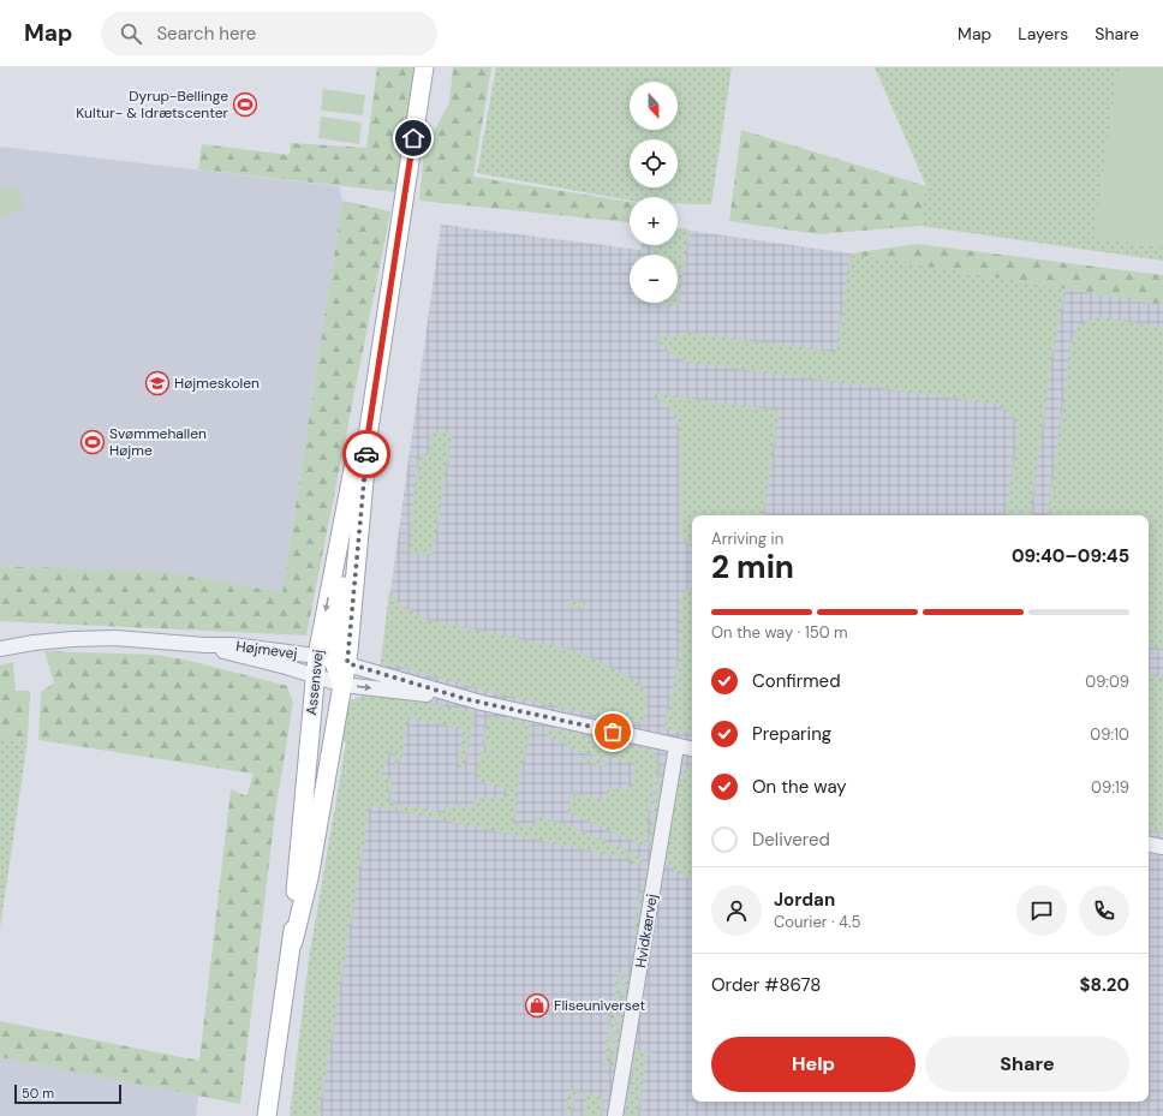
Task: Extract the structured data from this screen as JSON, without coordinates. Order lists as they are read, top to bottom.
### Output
{
  "streets": {
    "main road": ["Assensvej"],
    "street": ["Højmevej", "Hvidkærvej"]
  },
  "crossings": [
    ["Højmevej", "Assensvej"],
    ["Højmevej", "Hvidkærvej"]
  ],
  "places": {
    "sports": ["Dyrup-Bellinge Kultur- & Idrætscenter", "Svømmehallen Højme"],
    "school or university": ["Højmeskolen"],
    "shop": ["Fliseuniverset"]
  },
  "scale_bar": "50 m",
  "north": "bottom",
  "page": {
    "header": "Map",
    "search": "Search here",
    "nav": ["Map", "Layers", "Share"],
    "map_buttons": ["+", "−"],
    "heading": ["2 min", "Arriving in", "09:40–09:45"],
    "panel": [
      "Jordan",
      "Courier · 4.5",
      "Order #8678",
      "$8.20"
    ],
    "bar": "On the way · 150 m",
    "list": [
      ["Confirmed", "09:09"],
      ["Preparing", "09:10"],
      ["On the way", "09:19"],
      "Delivered"
    ],
    "buttons": ["Help", "Share"],
    "scale": "50 m"
  }
}
